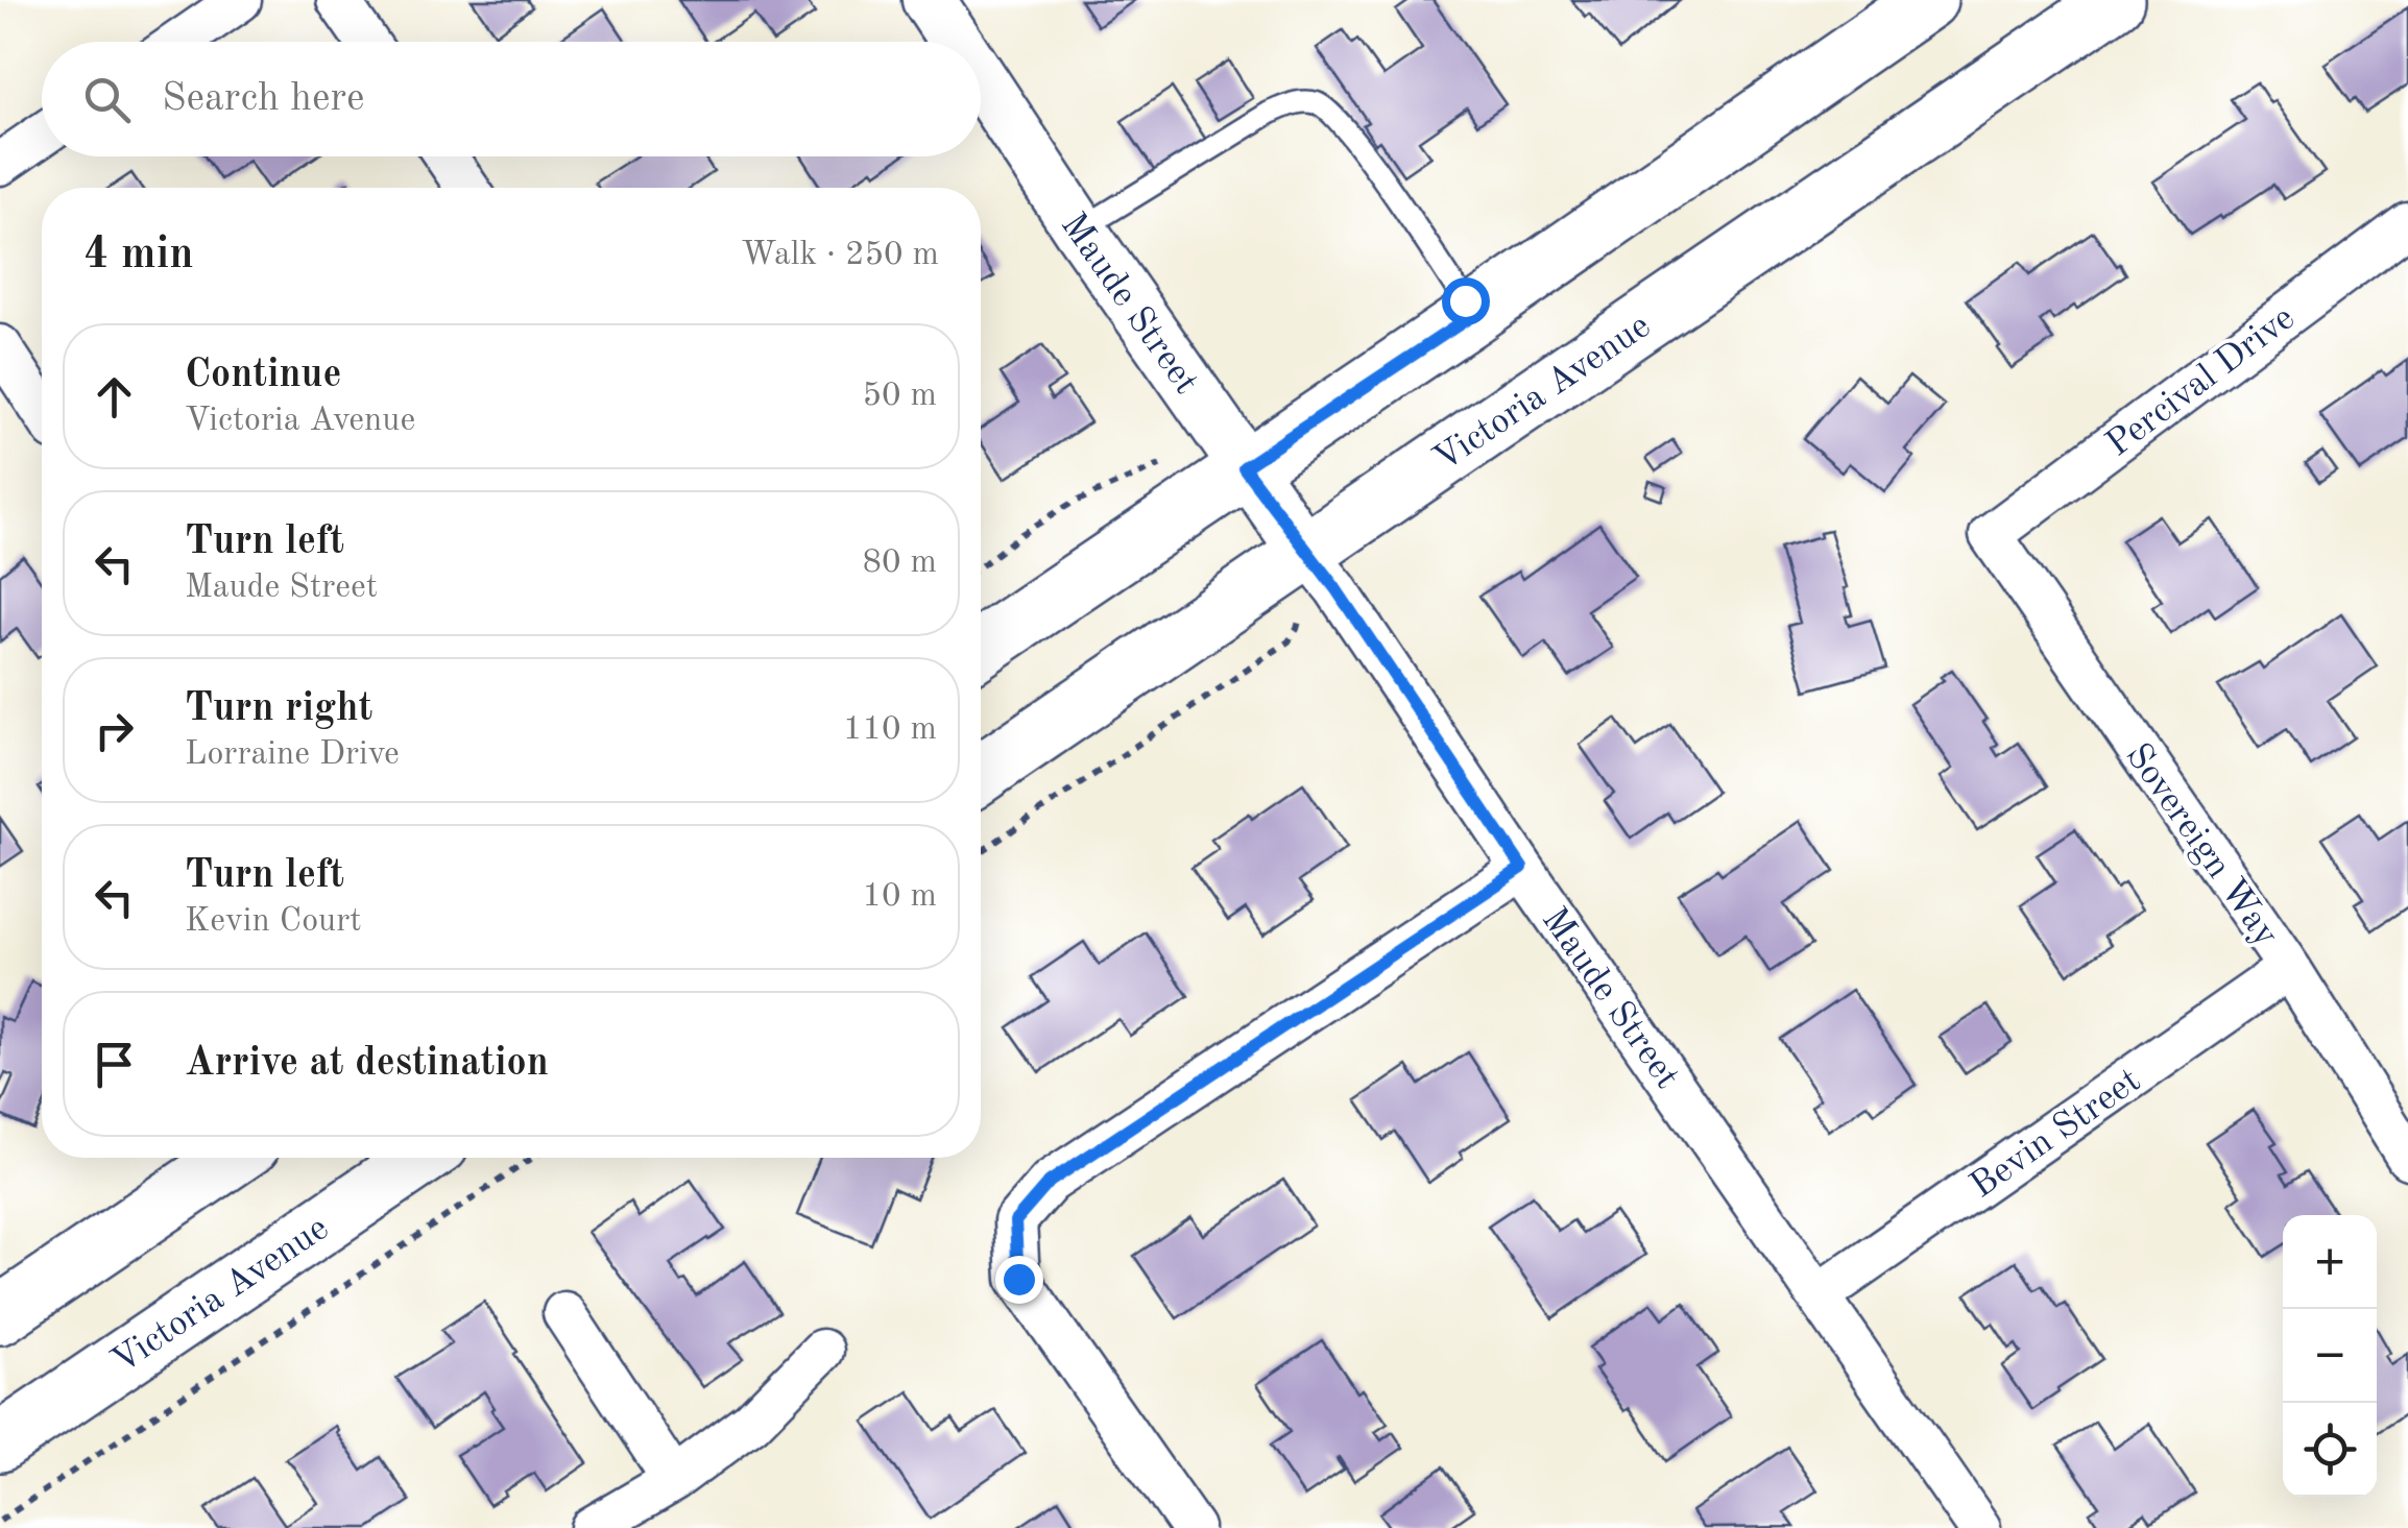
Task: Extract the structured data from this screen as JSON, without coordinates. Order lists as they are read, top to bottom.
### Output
{
  "streets": {
    "main road": ["Victoria Avenue"],
    "street": [
      "Maude Street",
      "Percival Drive",
      "Sovereign Way",
      "Bevin Street"
    ]
  },
  "crossings": [
    ["Maude Street", "Victoria Avenue"],
    ["Maude Street", "Bevin Street"],
    ["Percival Drive", "Sovereign Way"],
    ["Sovereign Way", "Bevin Street"]
  ],
  "page": {
    "search": "Search here",
    "heading": ["4 min", "Walk · 250 m"],
    "list": [
      ["Continue", "Victoria Avenue", "50 m"],
      ["Turn left", "Maude Street", "80 m"],
      ["Turn right", "Lorraine Drive", "110 m"],
      ["Turn left", "Kevin Court", "10 m"],
      "Arrive at destination"
    ],
    "map_buttons": ["+", "−"]
  }
}
